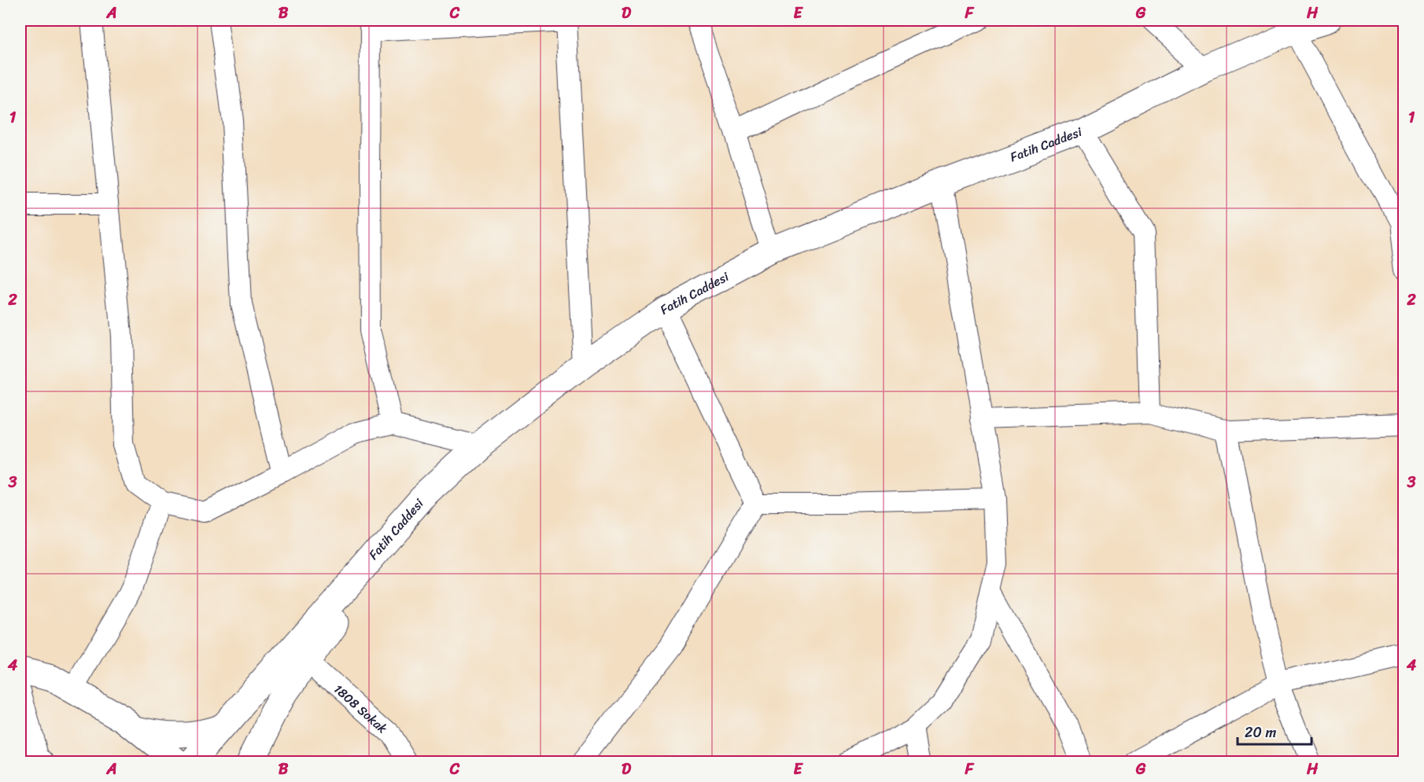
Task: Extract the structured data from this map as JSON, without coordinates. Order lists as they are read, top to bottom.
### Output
{
  "streets": {
    "main road": ["Fatih Caddesi"],
    "street": ["1808 Sokak"]
  },
  "scale_bar": "20 m",
  "grid": {
    "columns": [
      "A",
      "B",
      "C",
      "D",
      "E",
      "F",
      "G",
      "H"
    ],
    "rows": [
      "1",
      "2",
      "3",
      "4"
    ]
  }
}
